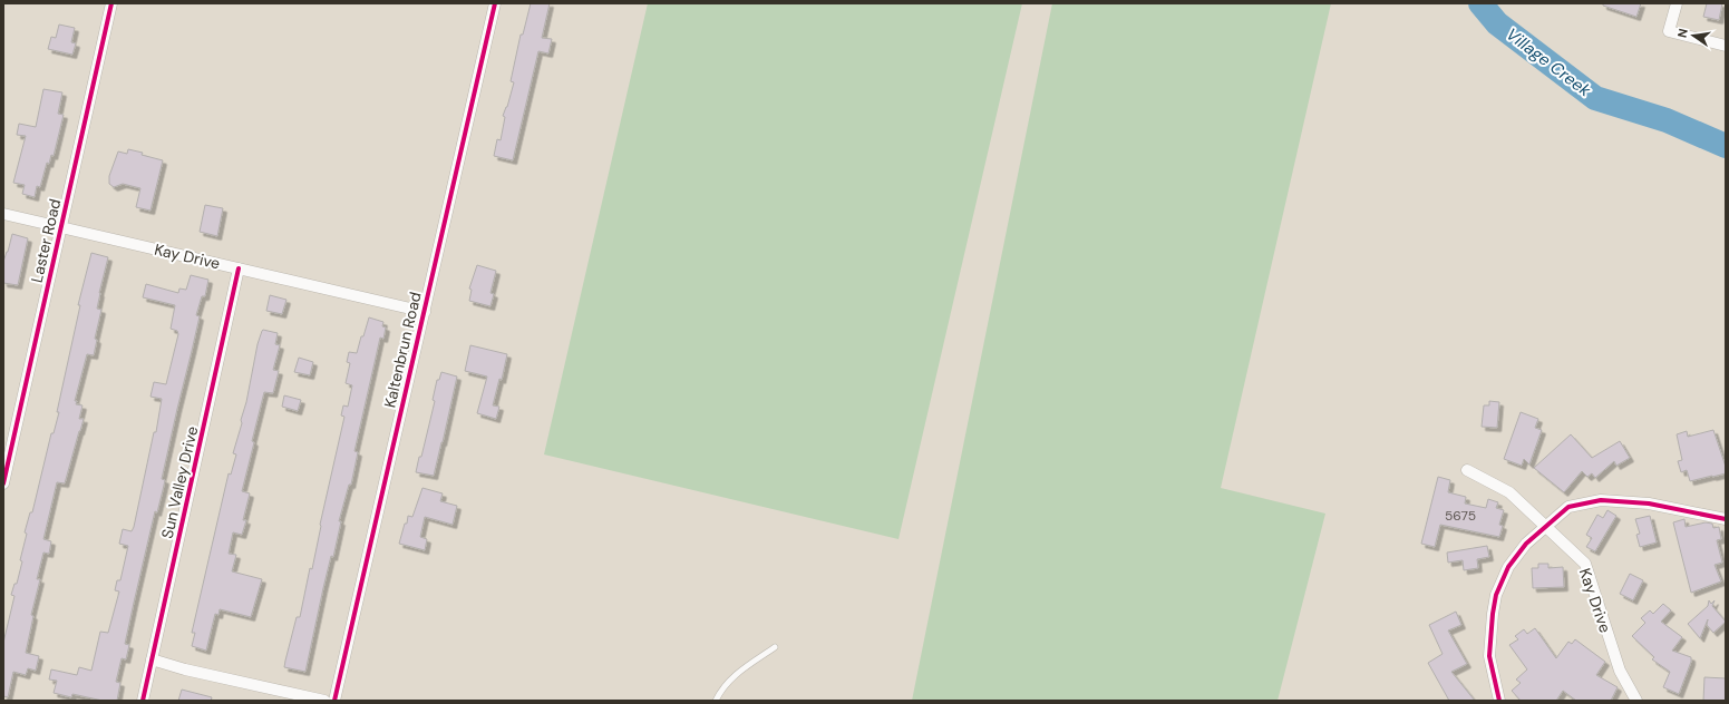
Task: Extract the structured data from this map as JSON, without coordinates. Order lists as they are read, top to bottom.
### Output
{
  "streets": {
    "street": [
      "Laster Road",
      "Kay Drive",
      "Kaltenbrun Road",
      "Sun Valley Drive"
    ]
  },
  "crossings": [
    ["Laster Road", "Kay Drive"],
    ["Kay Drive", "Kaltenbrun Road"],
    ["Kay Drive", "Sun Valley Drive"]
  ],
  "water": ["Village Creek"],
  "house_numbers": ["5675"],
  "north": "left"
}
